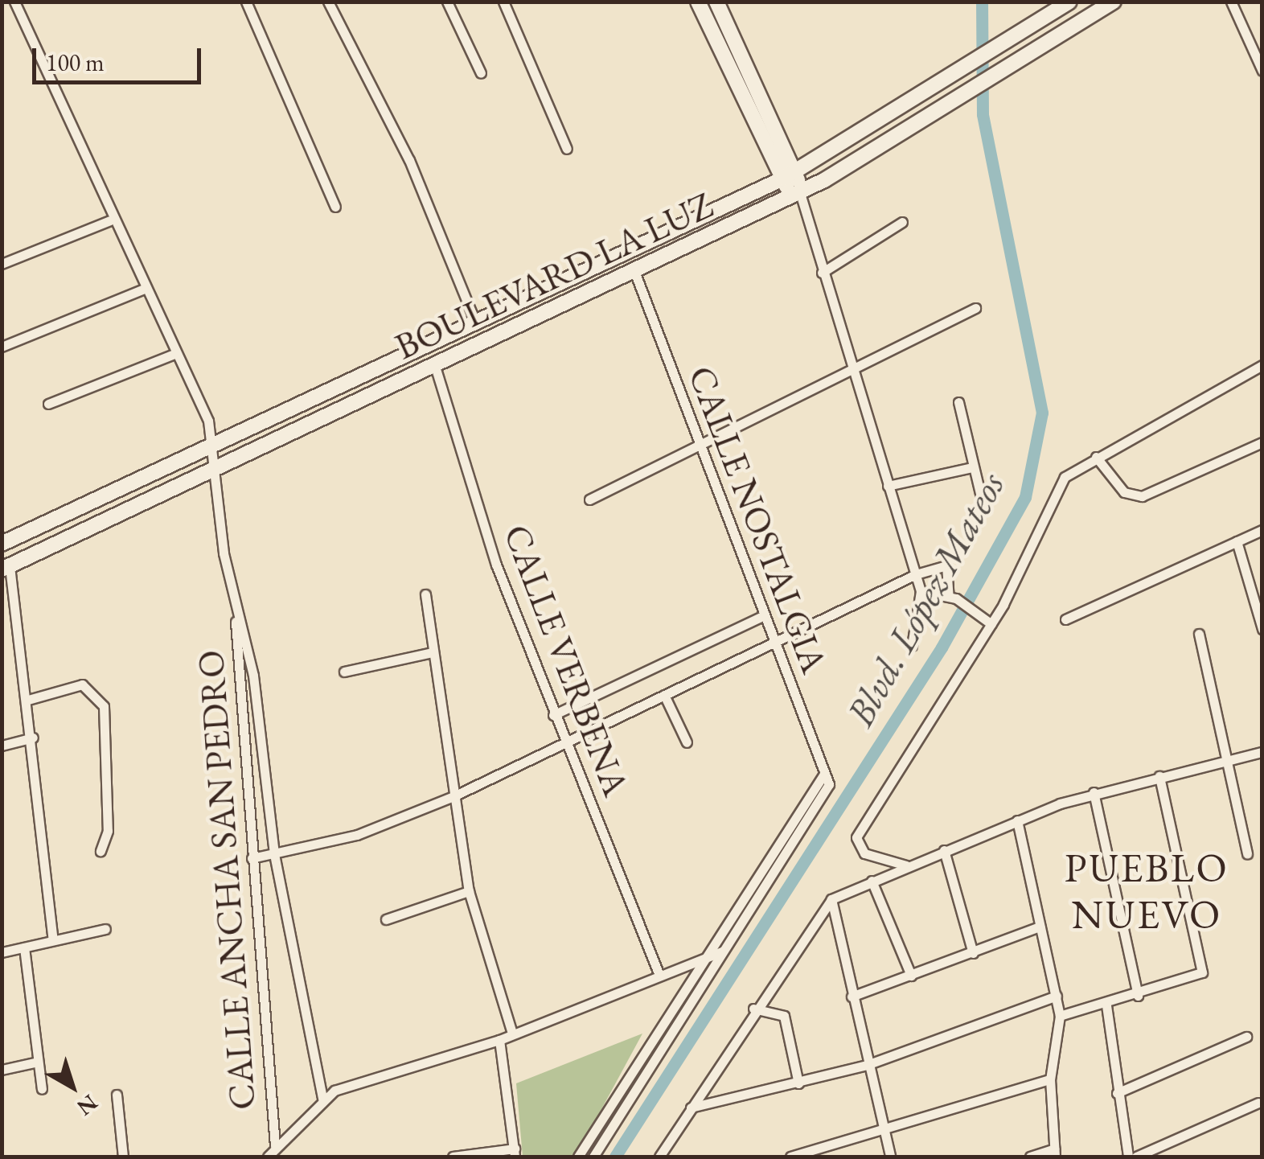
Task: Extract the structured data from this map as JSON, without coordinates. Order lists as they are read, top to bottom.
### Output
{
  "streets": {
    "main road": ["BOULEVARD LA LUZ"],
    "street": ["CALLE NOSTALGIA", "CALLE VERBENA", "CALLE ANCHA SAN PEDRO"]
  },
  "crossings": [
    ["BOULEVARD LA LUZ", "CALLE NOSTALGIA"],
    ["BOULEVARD LA LUZ", "CALLE VERBENA"],
    ["BOULEVARD LA LUZ", "CALLE ANCHA SAN PEDRO"]
  ],
  "districts": ["PUEBLO NUEVO"],
  "water": ["Blvd. López Mateos"],
  "scale_bar": "100 m",
  "north": "bottom right"
}
